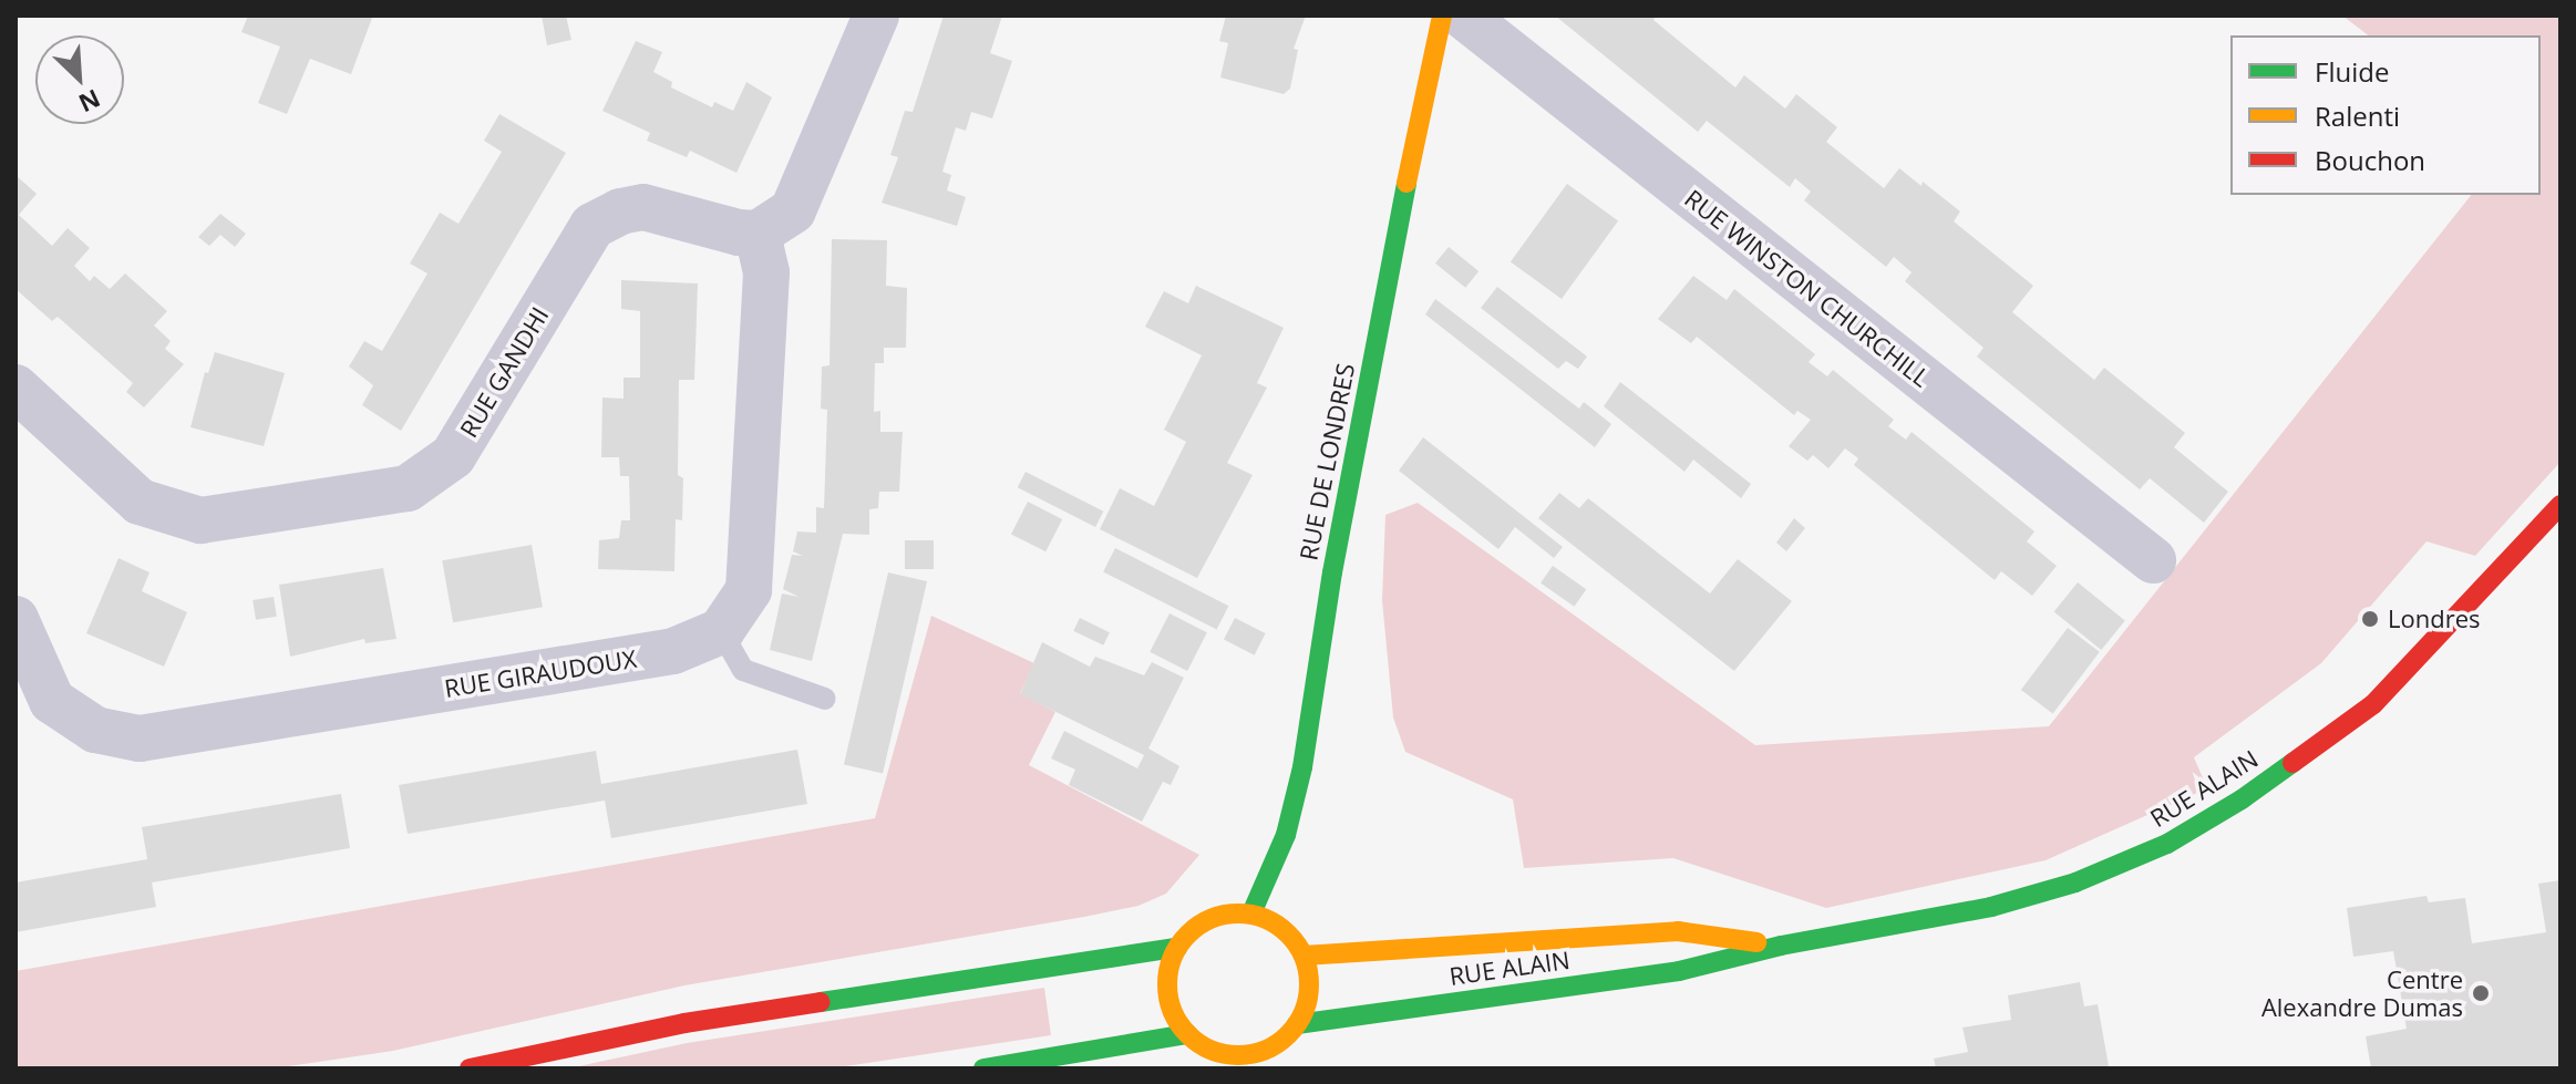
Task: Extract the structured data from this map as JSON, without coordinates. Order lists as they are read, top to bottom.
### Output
{
  "streets": {
    "main road": ["RUE DE LONDRES", "RUE ALAIN"],
    "street": ["RUE WINSTON CHURCHILL", "RUE GANDHI", "RUE GIRAUDOUX"]
  },
  "crossings": [
    ["RUE DE LONDRES", "RUE ALAIN"]
  ],
  "places": ["Londres", "Centre Alexandre Dumas"],
  "legend": ["Fluide", "Ralenti", "Bouchon"],
  "north": "bottom right"
}
